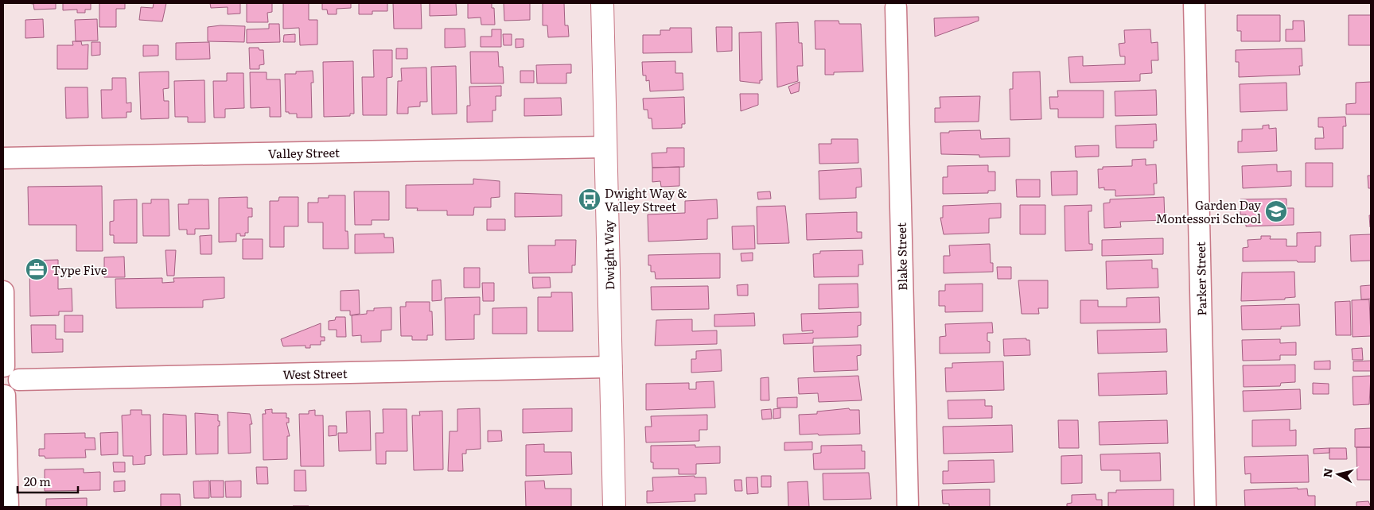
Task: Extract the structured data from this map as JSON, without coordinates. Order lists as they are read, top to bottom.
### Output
{
  "streets": {
    "street": [
      "Valley Street",
      "Dwight Way",
      "Blake Street",
      "Parker Street",
      "West Street"
    ]
  },
  "crossings": [
    ["Valley Street", "Dwight Way"],
    ["Dwight Way", "West Street"]
  ],
  "places": {
    "bus stop": ["Dwight Way & Valley Street"],
    "school or university": ["Garden Day Montessori School"],
    "office": ["Type Five"]
  },
  "scale_bar": "20 m",
  "north": "left"
}
